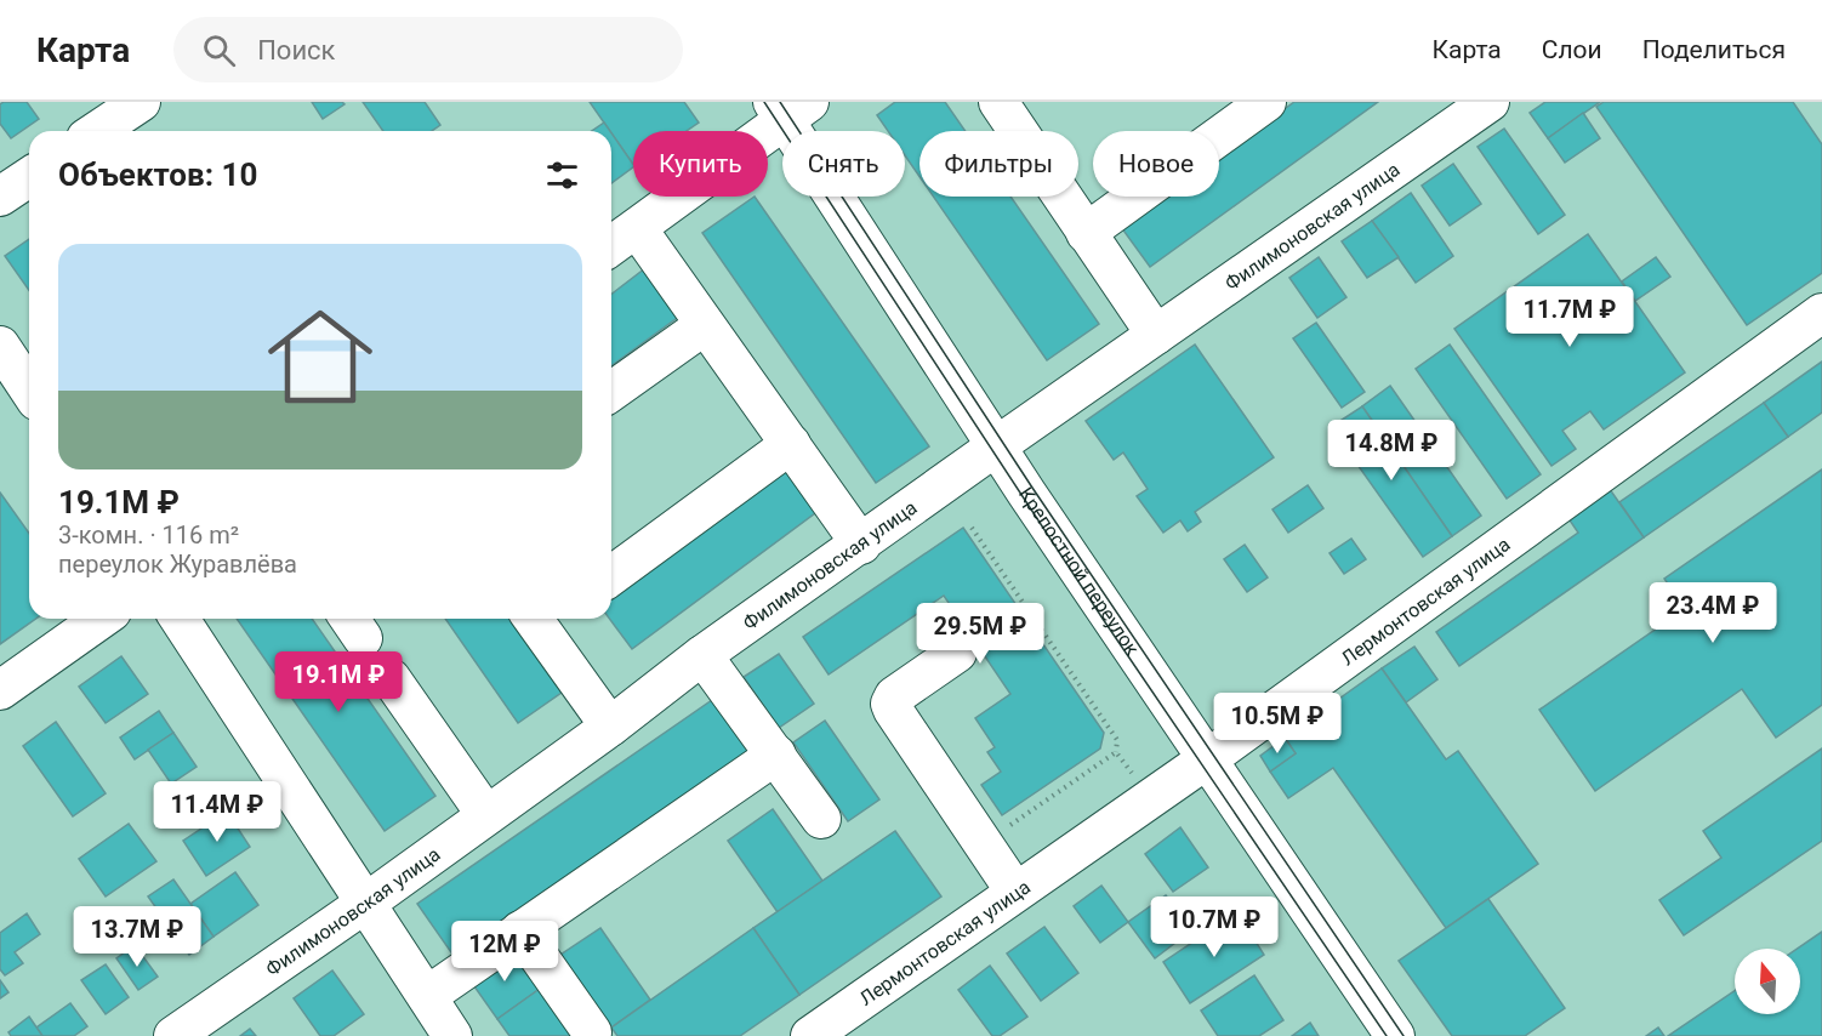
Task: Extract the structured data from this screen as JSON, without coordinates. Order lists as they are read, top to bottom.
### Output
{
  "streets": {
    "street": ["Филимоновская улица", "Крепостной переулок", "Лермонтовская улица"]
  },
  "crossings": [
    ["Филимоновская улица", "Крепостной переулок"],
    ["Крепостной переулок", "Лермонтовская улица"]
  ],
  "north": "top",
  "page": {
    "header": "Карта",
    "search": "Поиск",
    "nav": ["Карта", "Слои", "Поделиться"],
    "chip": [
      "Купить",
      "Снять",
      "Фильтры",
      "Новое"
    ],
    "heading": "Объектов: 10",
    "list": [
      {
        "name": "19.1M ₽",
        "note": "3-комн. · 116 m² · переулок Журавлёва"
      }
    ],
    "price": [
      "11.7M ₽",
      "14.8M ₽",
      "23.4M ₽",
      "29.5M ₽",
      "19.1M ₽",
      "10.5M ₽",
      "11.4M ₽",
      "10.7M ₽",
      "13.7M ₽",
      "12M ₽"
    ]
  }
}
